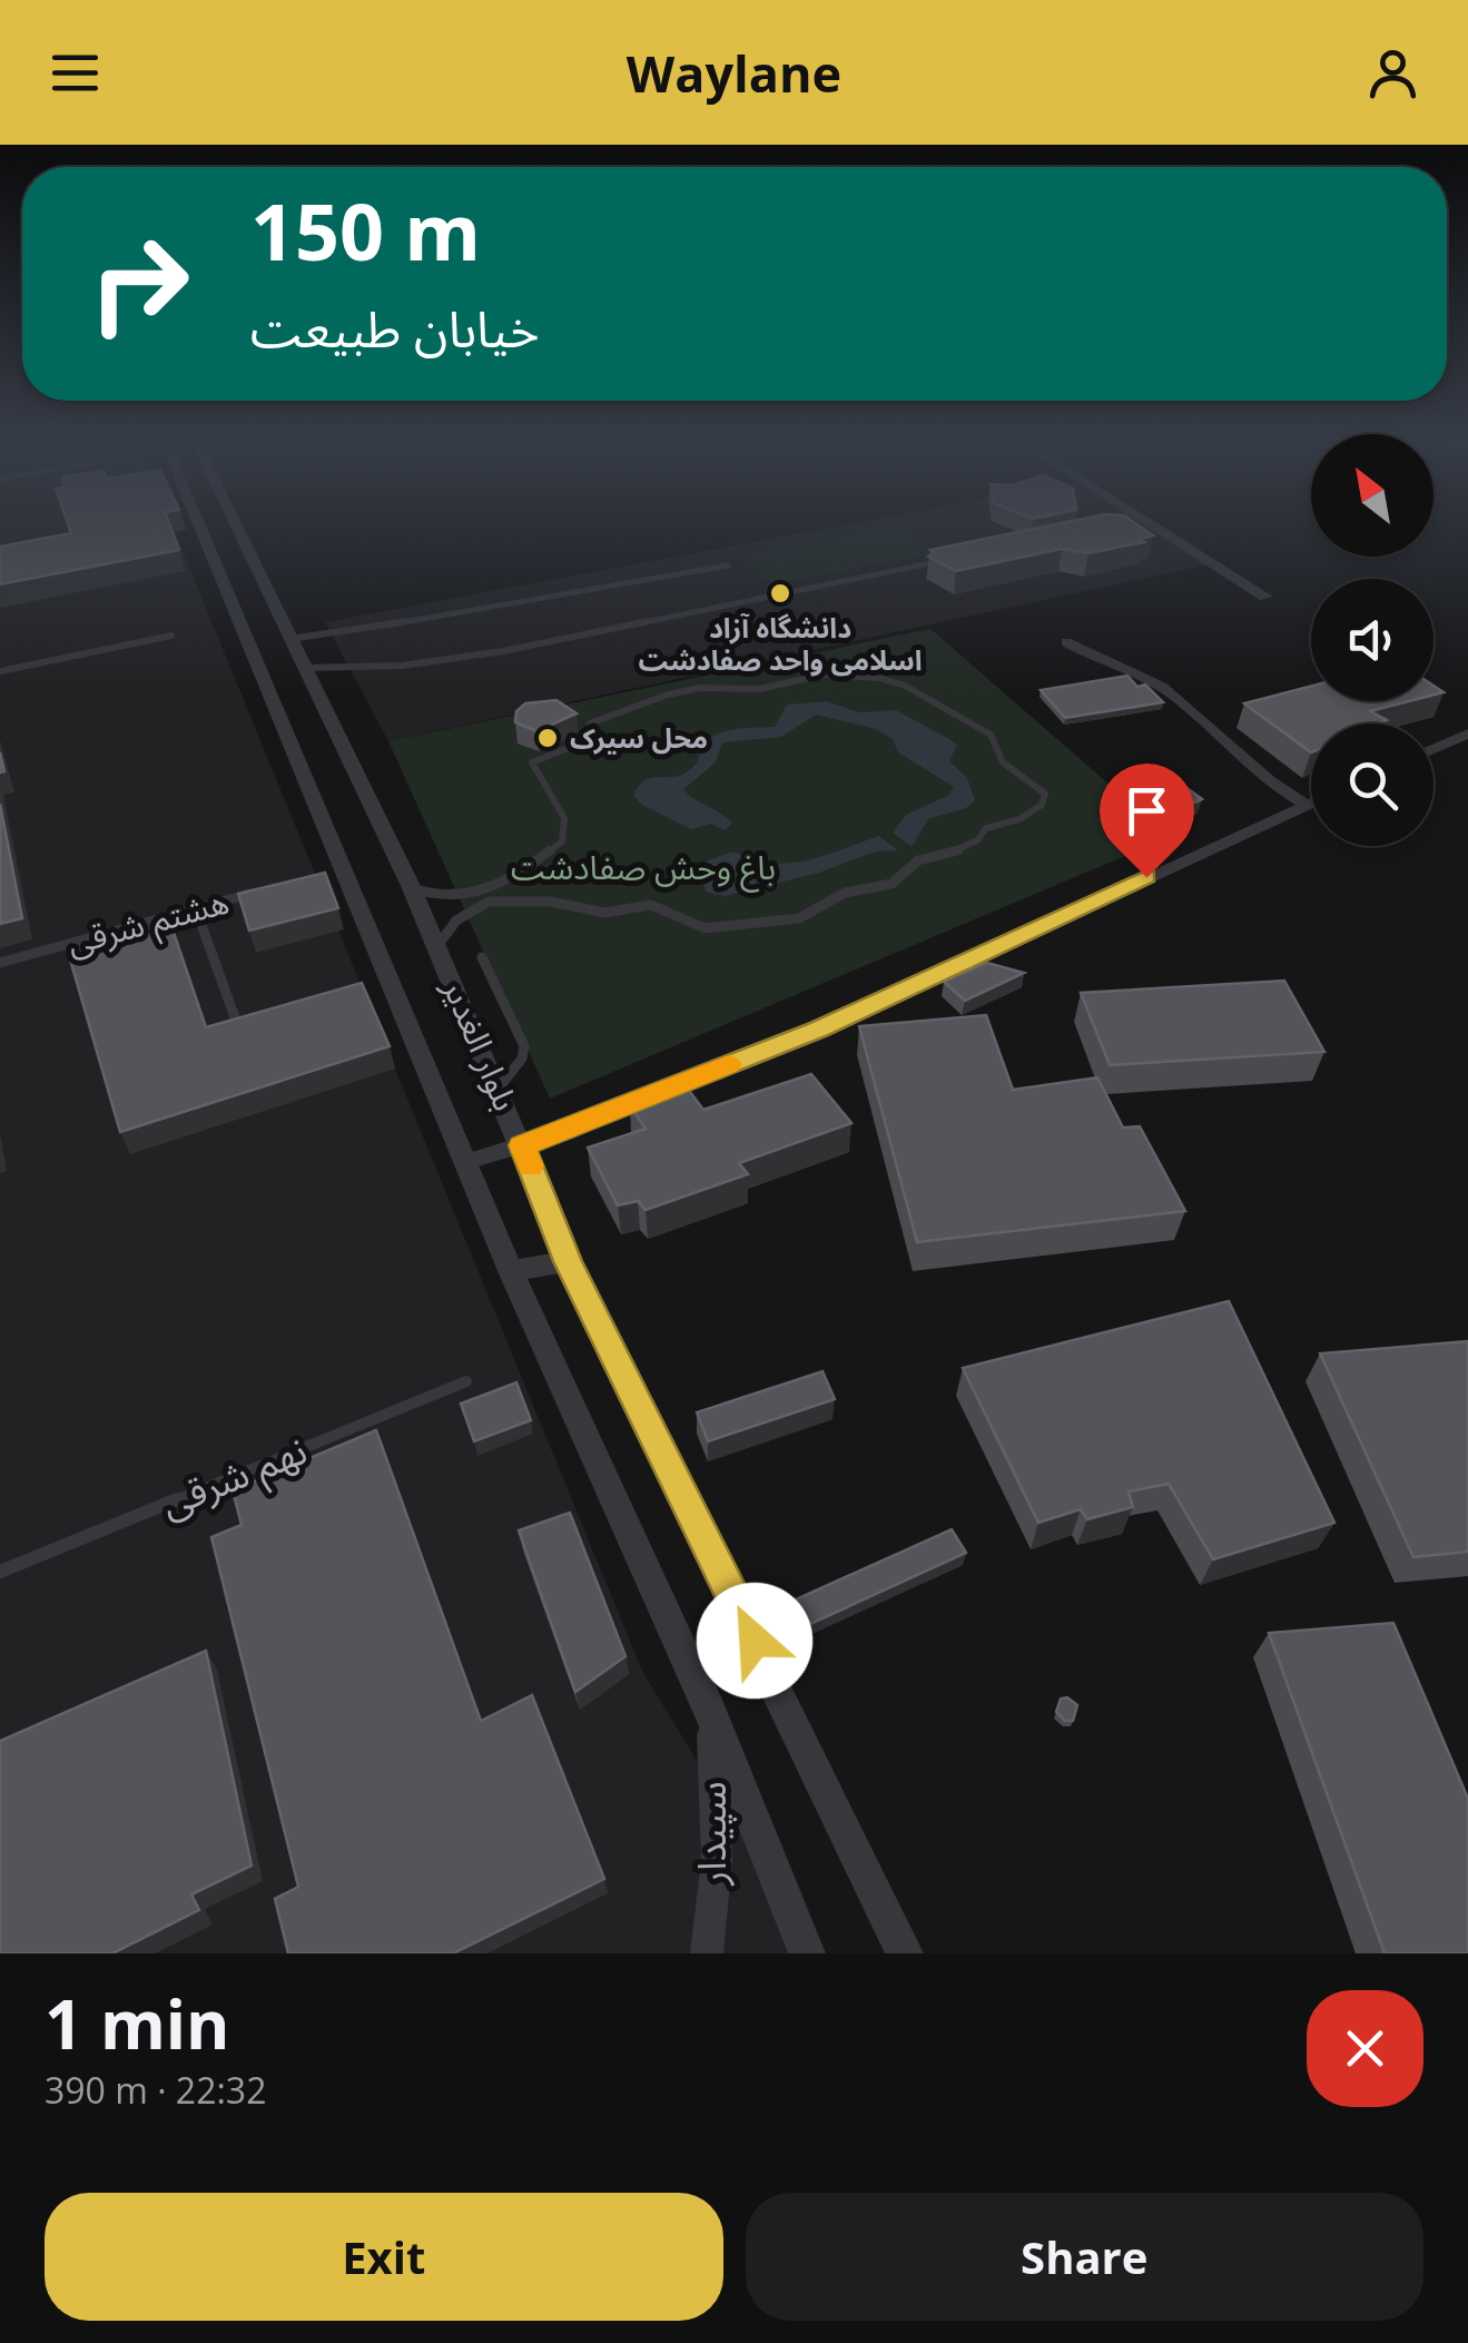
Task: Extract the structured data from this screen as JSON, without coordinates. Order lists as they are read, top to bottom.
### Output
{
  "streets": {
    "street": ["بلوار الغدیر", "سپیدار"],
    "lane": ["هشتم شرقی", "نهم شرقی"]
  },
  "crossings": [
    ["بلوار الغدیر", "سپیدار"]
  ],
  "parks": ["باغ وحش صفادشت"],
  "places": ["دانشگاه آزاد اسلامی واحد صفادشت", "محل سیرک"],
  "north": "top left",
  "page": {
    "header": "Waylane",
    "turn": ["150 m", "خیابان طبیعت"],
    "heading": ["1 min", "390 m · 22:32"],
    "buttons": ["Exit", "Share"]
  }
}
